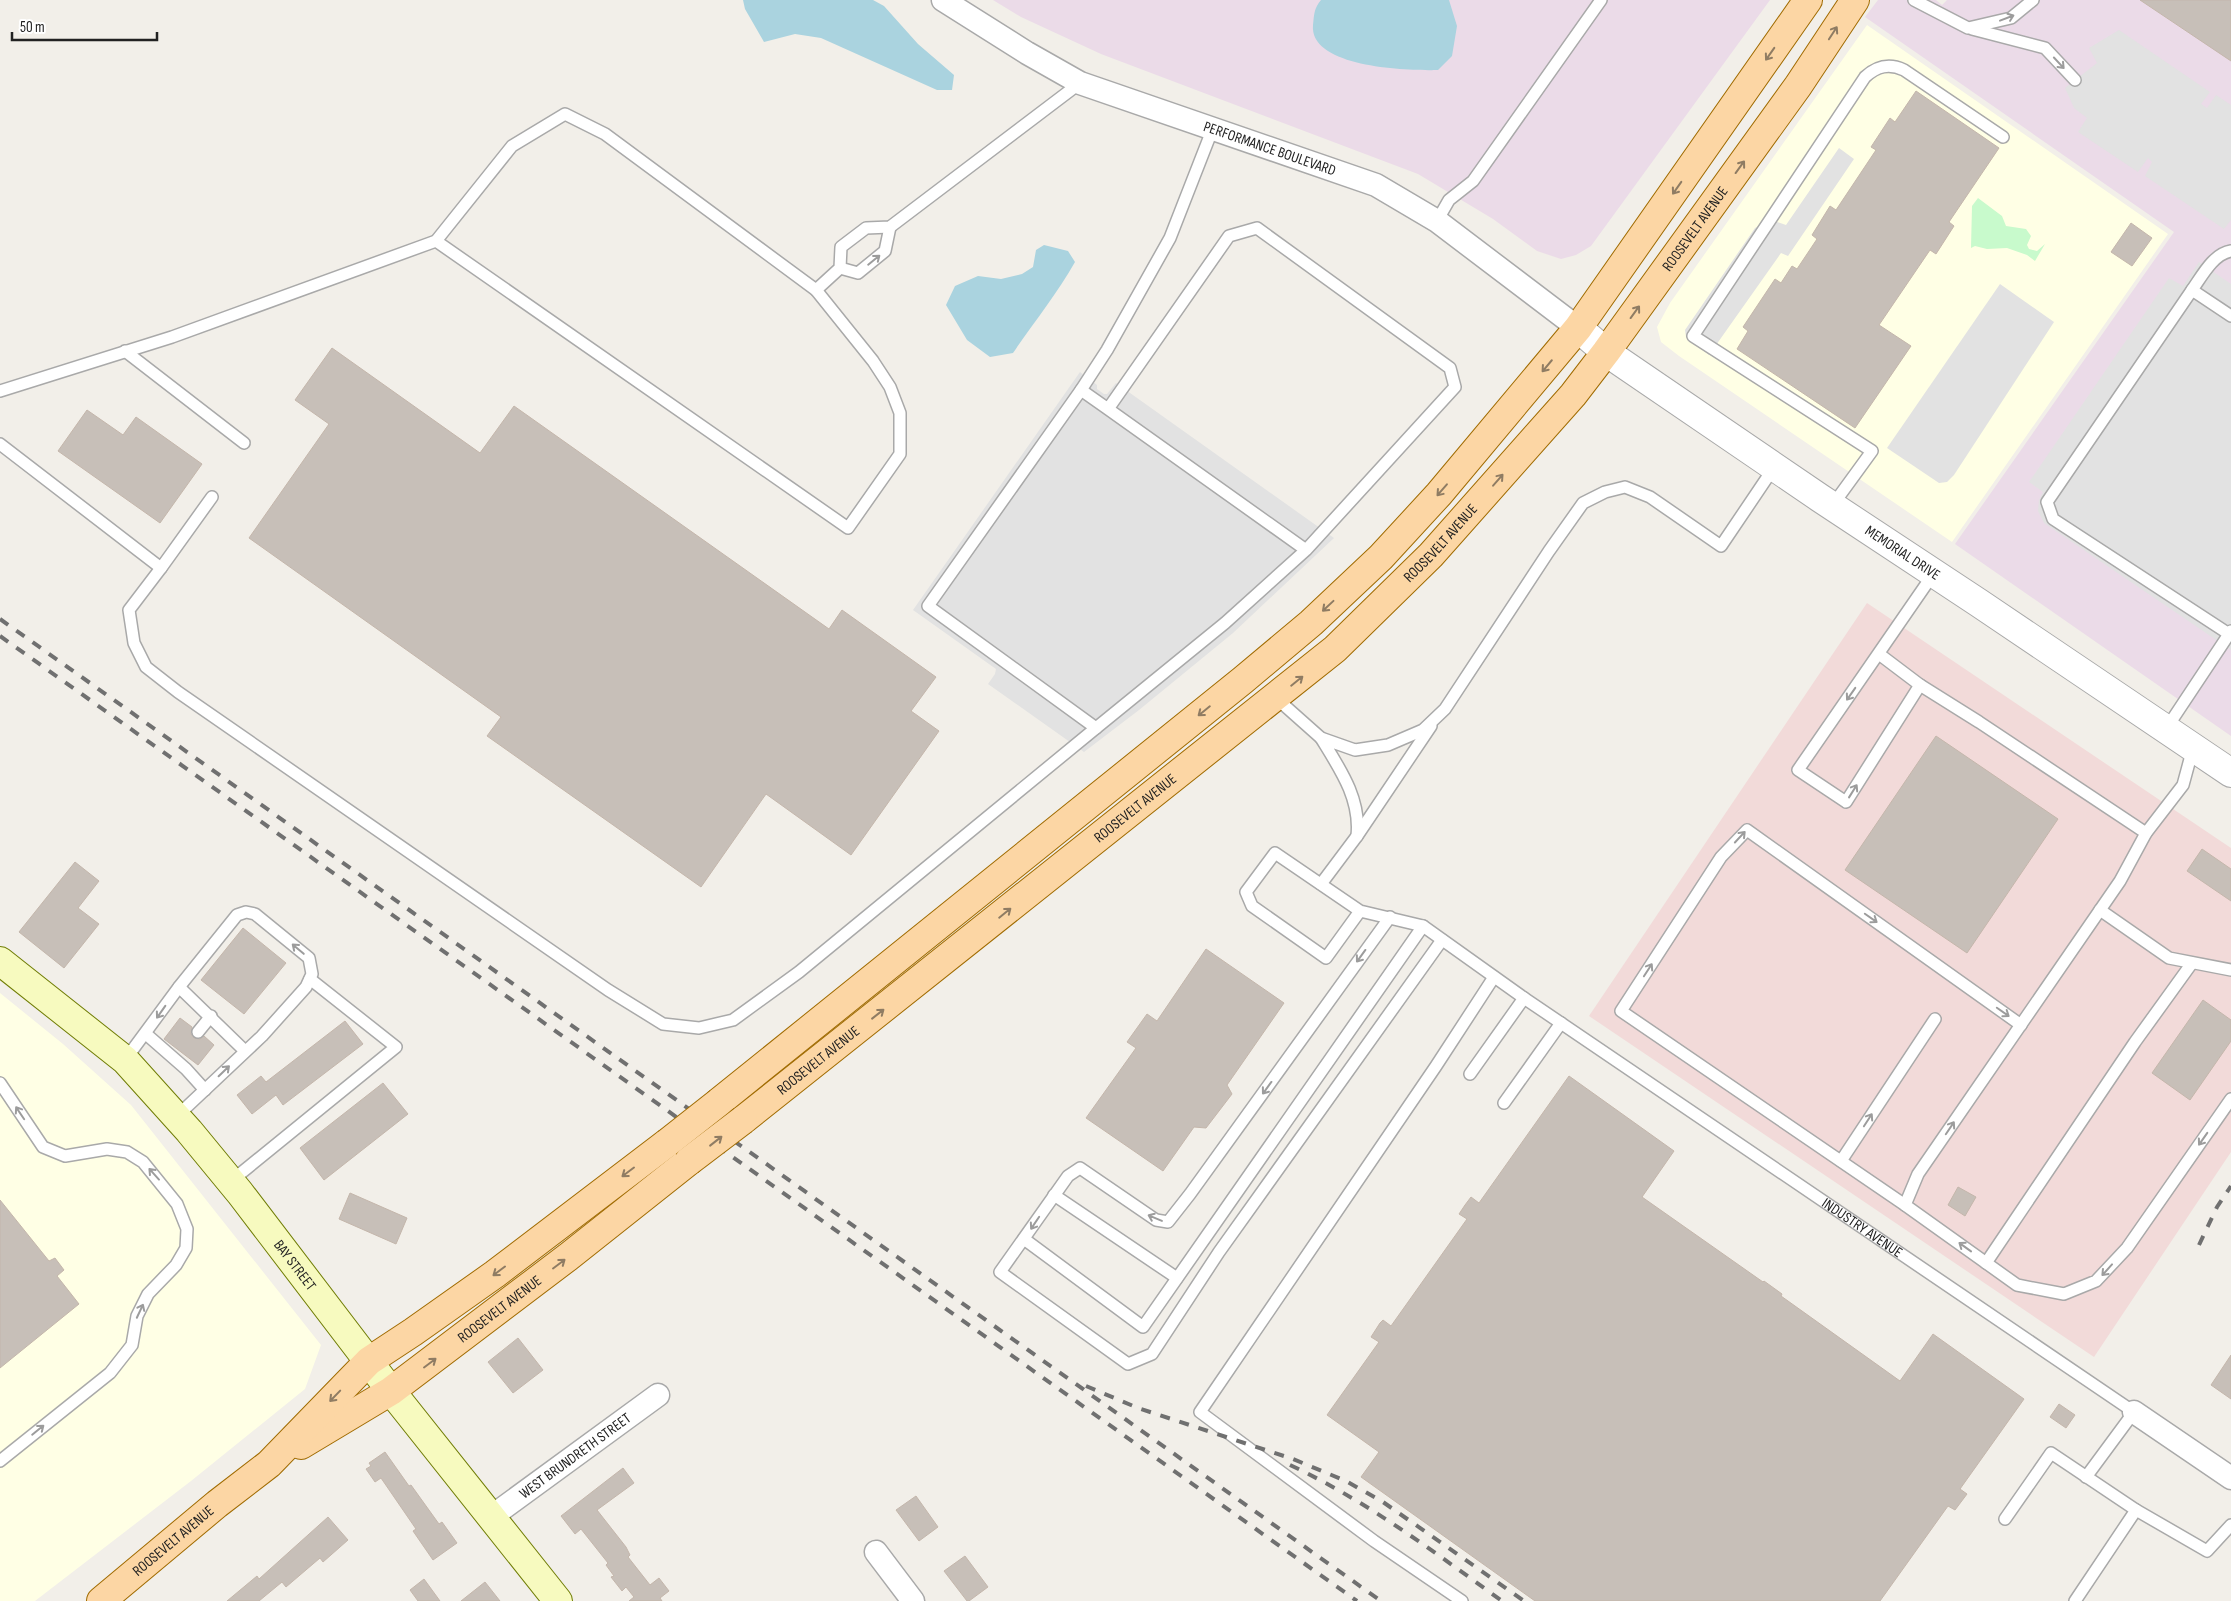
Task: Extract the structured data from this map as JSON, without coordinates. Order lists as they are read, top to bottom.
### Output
{
  "streets": {
    "main road": ["ROOSEVELT AVENUE", "BAY STREET"],
    "street": [
      "PERFORMANCE BOULEVARD",
      "MEMORIAL DRIVE",
      "INDUSTRY AVENUE",
      "WEST BRUNDRETH STREET"
    ]
  },
  "crossings": [
    ["PERFORMANCE BOULEVARD", "ROOSEVELT AVENUE"],
    ["PERFORMANCE BOULEVARD", "MEMORIAL DRIVE"],
    ["ROOSEVELT AVENUE", "MEMORIAL DRIVE"],
    ["ROOSEVELT AVENUE", "BAY STREET"],
    ["BAY STREET", "WEST BRUNDRETH STREET"]
  ],
  "scale_bar": "50 m"
}
